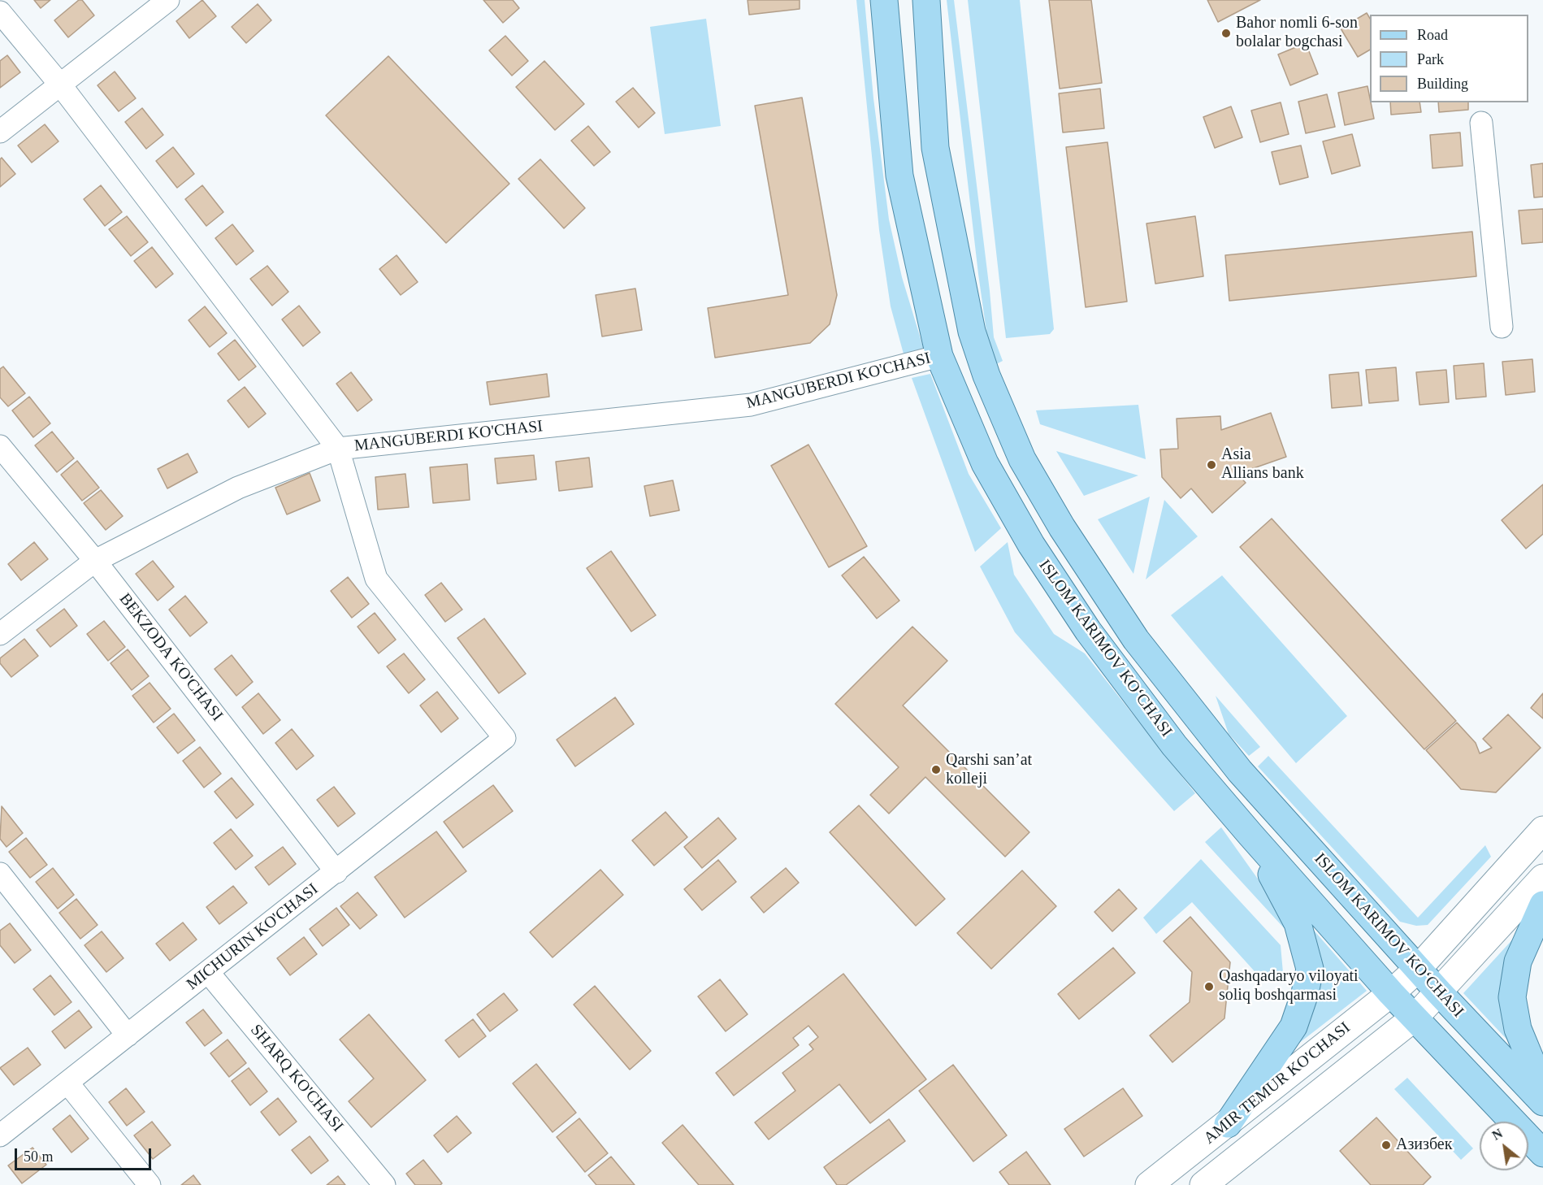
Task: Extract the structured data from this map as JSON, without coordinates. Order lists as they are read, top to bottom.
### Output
{
  "streets": {
    "main road": ["ISLOM KARIMOV KO‘CHASI", "AMIR TEMUR KO'CHASI"],
    "street": [
      "MANGUBERDI KO'CHASI",
      "BEKZODA KO'CHASI",
      "MICHURIN KO'CHASI",
      "SHARQ KO'CHASI"
    ]
  },
  "crossings": [
    ["MANGUBERDI KO'CHASI", "ISLOM KARIMOV KO‘CHASI"],
    ["MANGUBERDI KO'CHASI", "BEKZODA KO'CHASI"],
    ["MANGUBERDI KO'CHASI", "MICHURIN KO'CHASI"],
    ["ISLOM KARIMOV KO‘CHASI", "AMIR TEMUR KO'CHASI"],
    ["BEKZODA KO'CHASI", "MICHURIN KO'CHASI"],
    ["MICHURIN KO'CHASI", "SHARQ KO'CHASI"]
  ],
  "places": [
    "Bahor nomli 6-son bolalar bogchasi",
    "Asia Allians bank",
    "Qarshi san’at kolleji",
    "Qashqadaryo viloyati soliq boshqarmasi",
    "Азизбек"
  ],
  "legend": ["Road", "Park", "Building"],
  "scale_bar": "50 m",
  "north": "top left"
}
